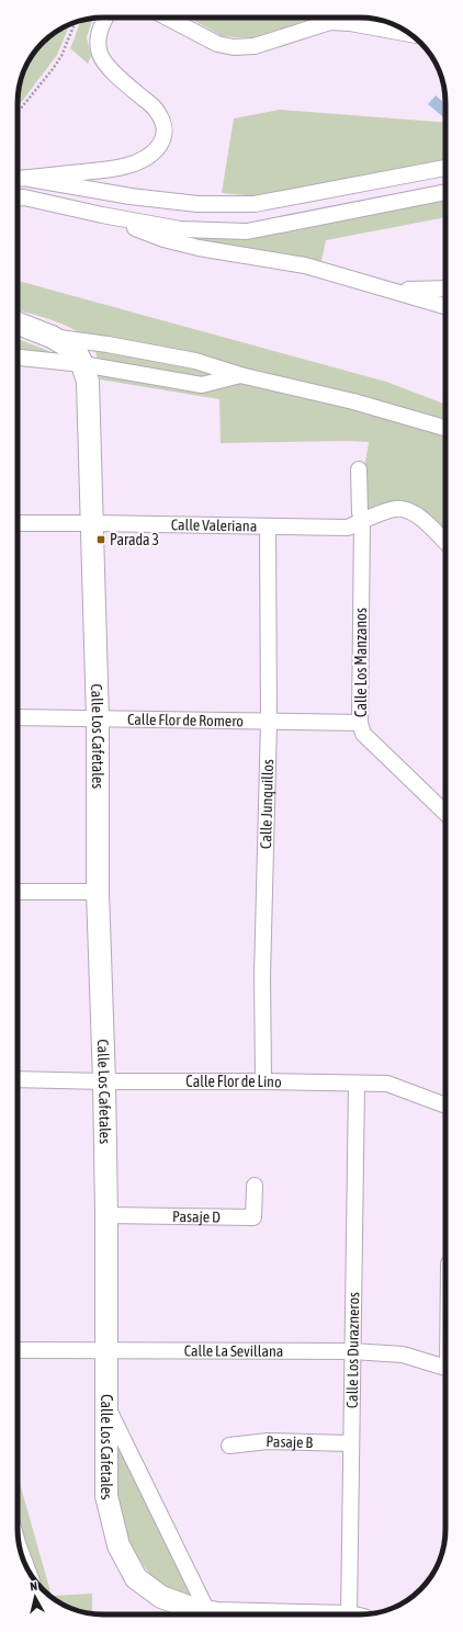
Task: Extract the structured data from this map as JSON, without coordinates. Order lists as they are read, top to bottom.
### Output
{
  "streets": {
    "main road": ["Calle Los Cafetales"],
    "street": [
      "Calle Valeriana",
      "Calle Los Manzanos",
      "Calle Flor de Romero",
      "Calle Junquillos",
      "Calle Flor de Lino",
      "Pasaje D",
      "Calle Los Durazneros",
      "Calle La Sevillana",
      "Pasaje B"
    ]
  },
  "crossings": [
    ["Calle Valeriana", "Calle Los Manzanos"],
    ["Calle Valeriana", "Calle Los Cafetales"],
    ["Calle Valeriana", "Calle Junquillos"],
    ["Calle Los Manzanos", "Calle Flor de Romero"],
    ["Calle Flor de Romero", "Calle Los Cafetales"],
    ["Calle Flor de Romero", "Calle Junquillos"],
    ["Calle Los Cafetales", "Calle Flor de Lino"],
    ["Calle Los Cafetales", "Pasaje D"],
    ["Calle Los Cafetales", "Calle La Sevillana"],
    ["Calle Junquillos", "Calle Flor de Lino"],
    ["Calle Flor de Lino", "Calle Los Durazneros"],
    ["Calle Los Durazneros", "Calle La Sevillana"],
    ["Calle Los Durazneros", "Pasaje B"]
  ],
  "places": {
    "transit": ["Parada 3"]
  },
  "north": "top"
}
